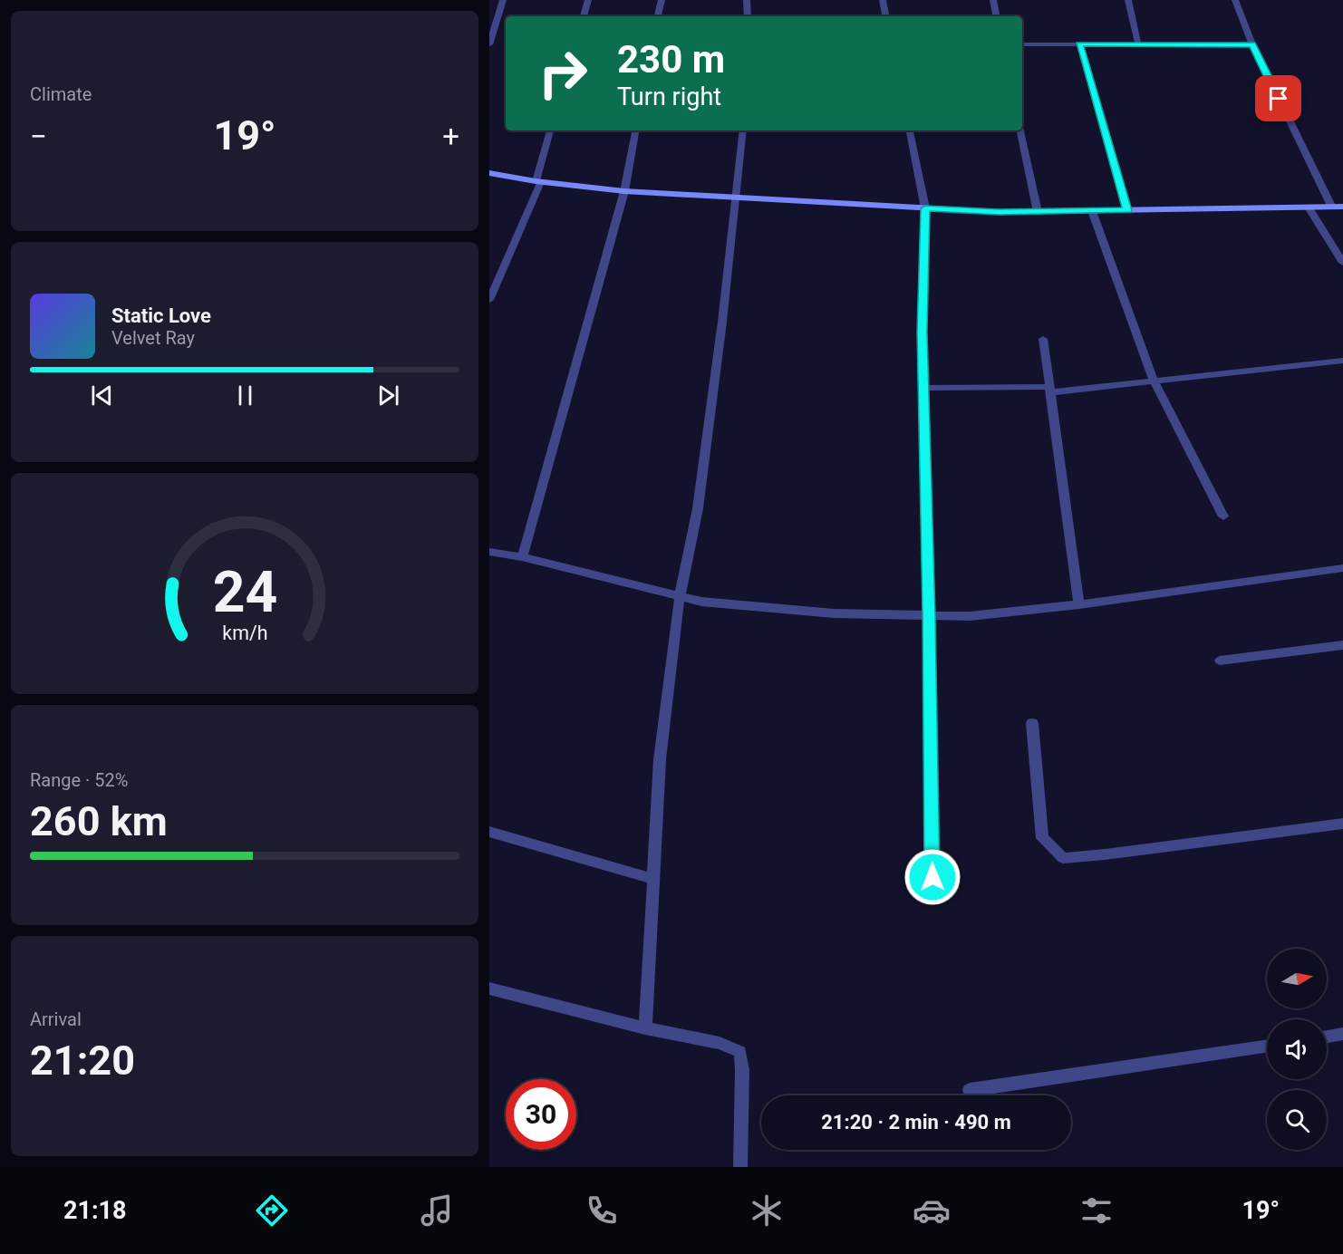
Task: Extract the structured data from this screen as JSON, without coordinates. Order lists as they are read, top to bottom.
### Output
{
  "north": "right",
  "page": {
    "tile": [
      "Climate",
      ["Range · 52%", "260 km"],
      ["Arrival", "21:20"]
    ],
    "turn": ["230 m", "Turn right"],
    "heat": ["−", "19°", "+"],
    "song": ["Static Love", "Velvet Ray"],
    "limit": "30",
    "trip": "21:20 · 2 min · 490 m",
    "tabs": ["21:18", "19°"],
    "gauge": ["24", "km/h"]
  }
}
